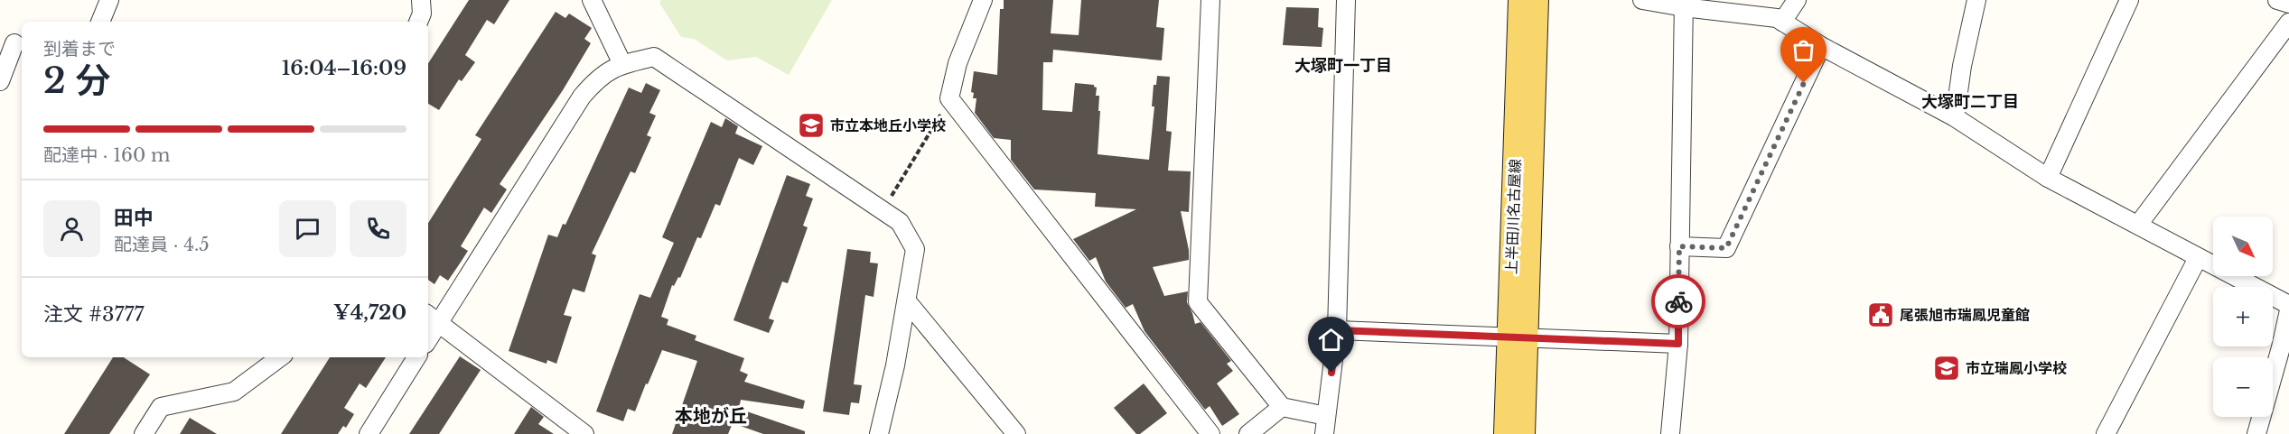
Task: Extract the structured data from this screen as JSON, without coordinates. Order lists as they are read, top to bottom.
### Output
{
  "streets": {
    "main road": ["上半田川名古屋線"]
  },
  "districts": ["大塚町一丁目", "大塚町二丁目", "本地が丘"],
  "places": {
    "school or university": ["市立本地丘小学校", "市立瑞鳳小学校"],
    "public building": ["尾張旭市瑞鳳児童館"]
  },
  "north": "bottom right",
  "page": {
    "heading": ["2 分", "到着まで", "16:04–16:09"],
    "panel": [
      "田中",
      "配達員 · 4.5",
      "注文 #3777",
      "¥4,720"
    ],
    "bar": "配達中 · 160 m",
    "map_buttons": ["+", "−"]
  }
}
